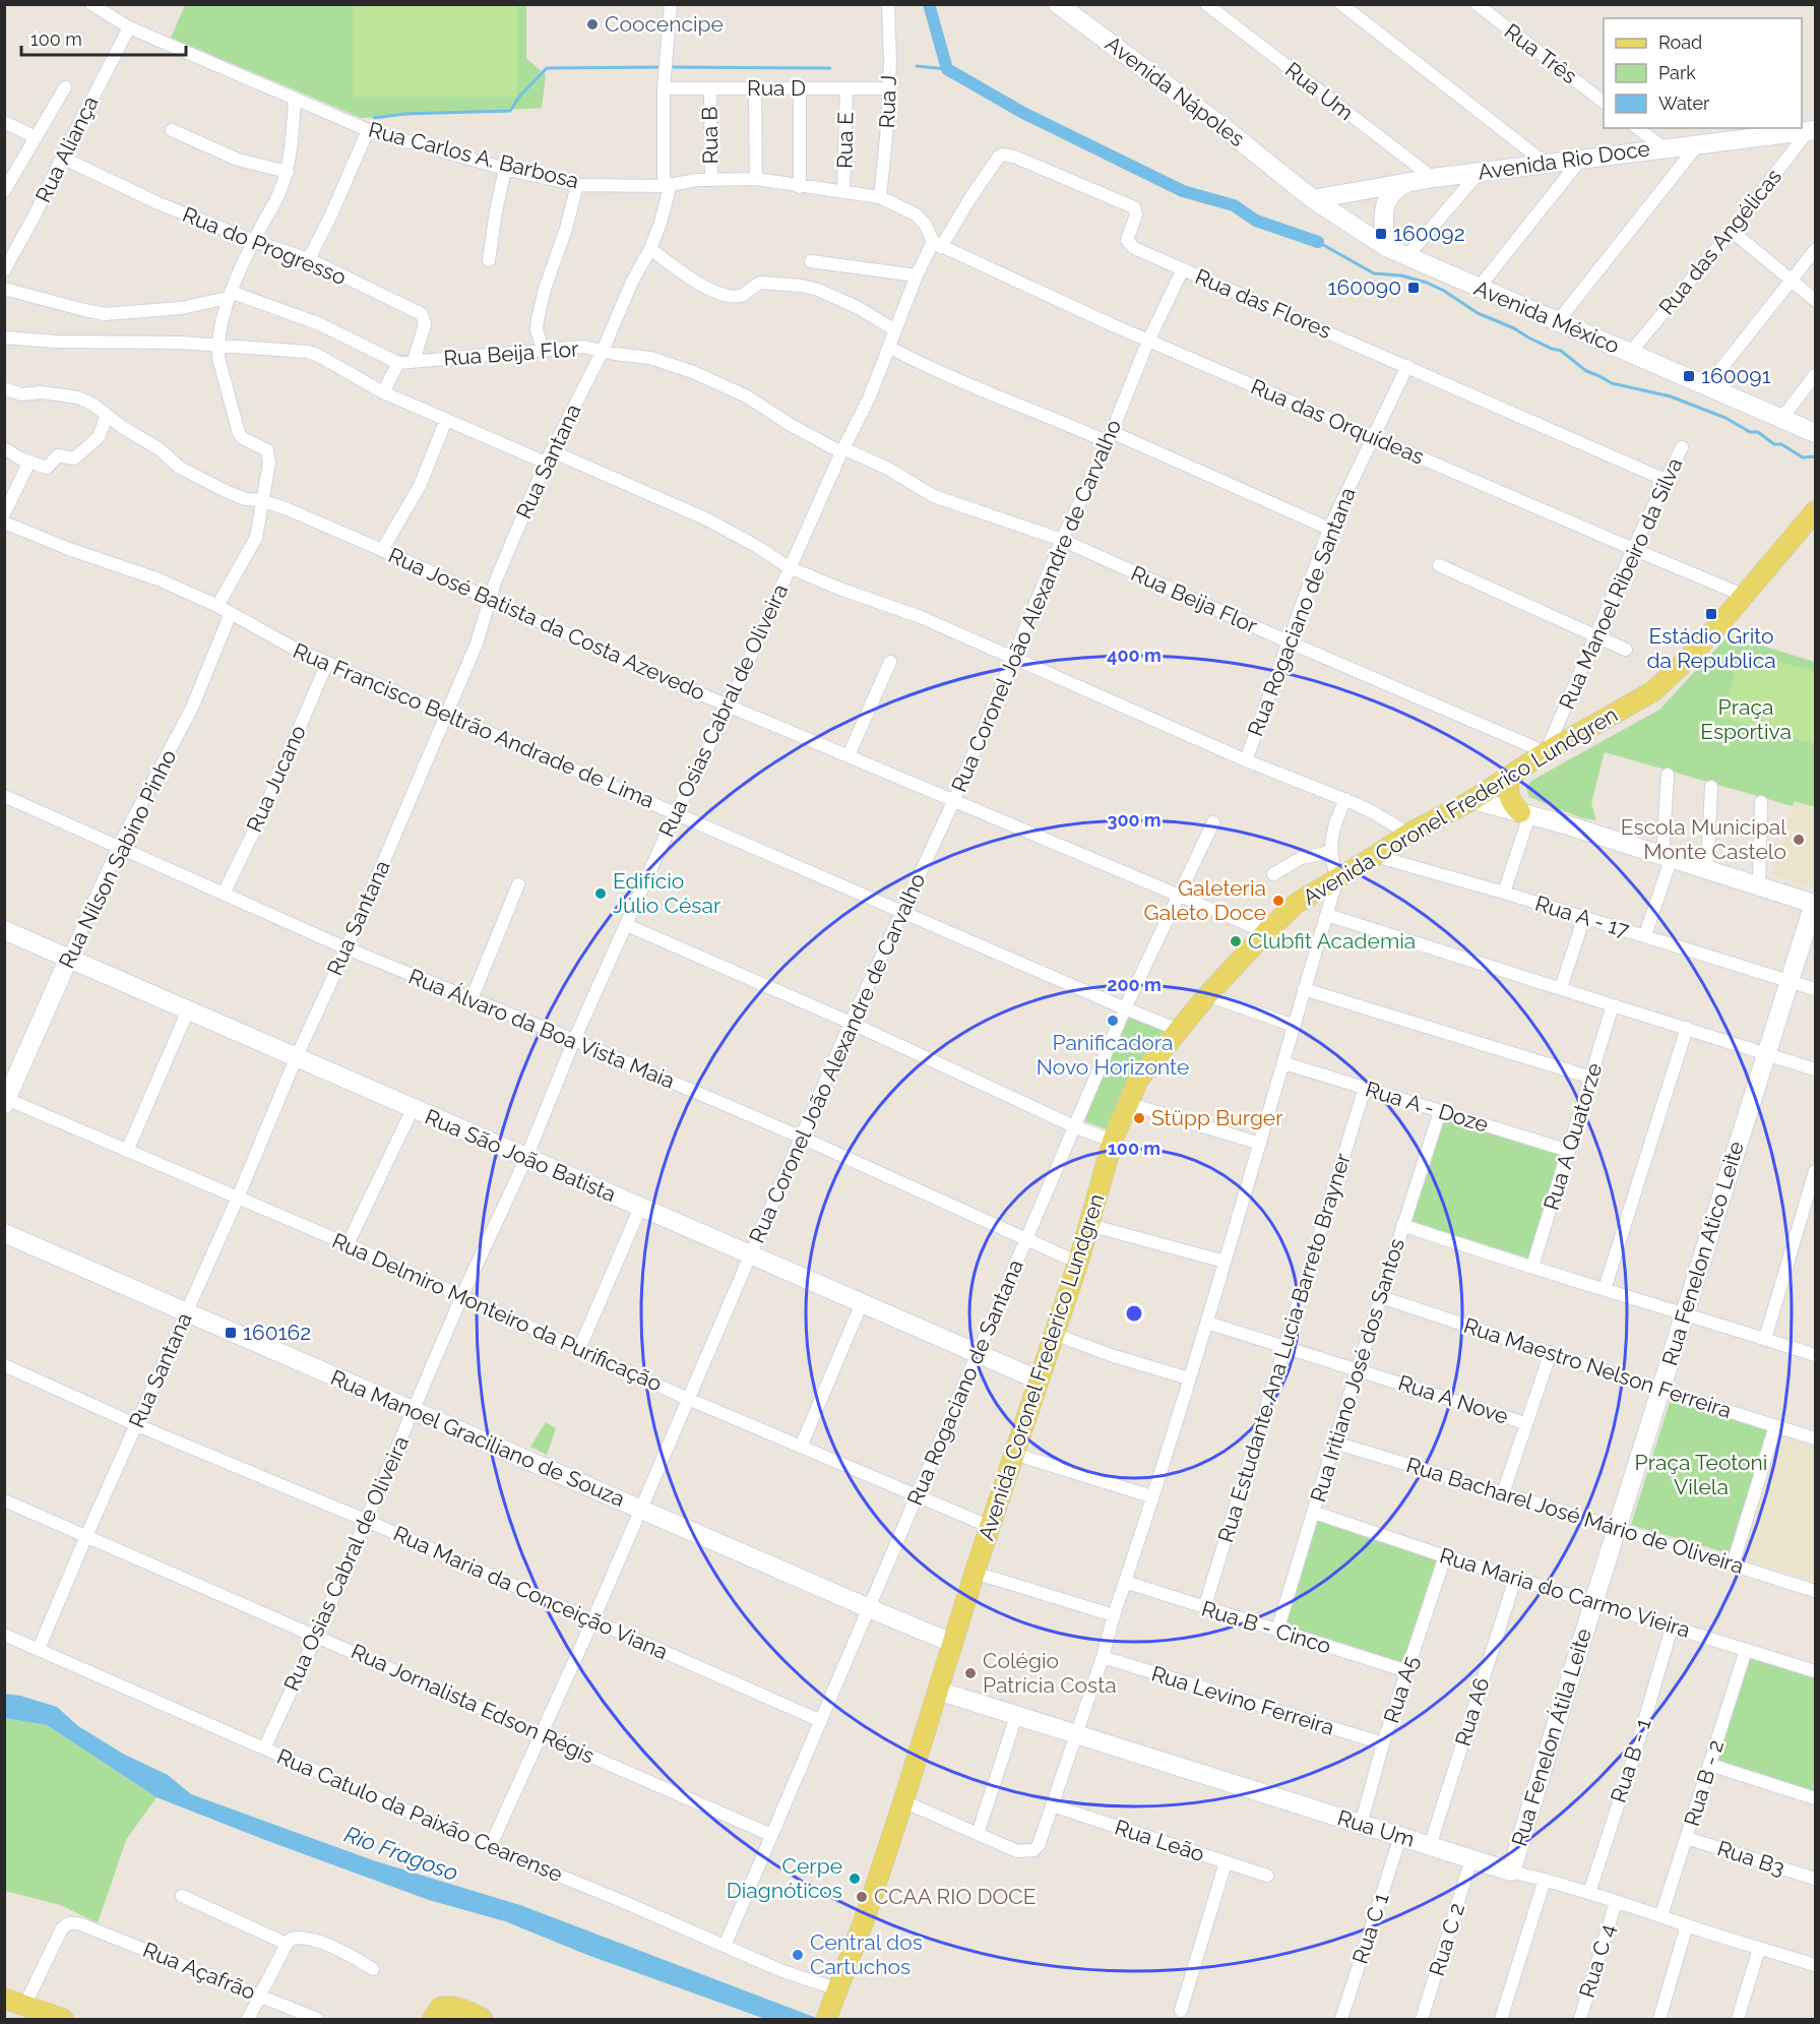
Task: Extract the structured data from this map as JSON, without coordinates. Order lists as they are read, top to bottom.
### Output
{
  "streets": {
    "main road": ["Avenida Coronel Frederico Lundgren"],
    "street": [
      "Rua Três",
      "Rua D",
      "Avenida Nápoles",
      "Rua Um",
      "Rua J",
      "Rua B",
      "Rua E",
      "Rua Aliança",
      "Rua Carlos A. Barbosa",
      "Avenida Rio Doce",
      "Rua das Angélicas",
      "Rua do Progresso",
      "Rua das Flores",
      "Avenida México",
      "Rua Beija Flor",
      "Rua das Orquídeas",
      "Rua Santana",
      "Rua Manoel Ribeiro da Silva",
      "Rua Coronel João Alexandre de Carvalho",
      "Rua Rogaciano de Santana",
      "Rua José Batista da Costa Azevedo",
      "Rua Osias Cabral de Oliveira",
      "Rua Francisco Beltrão Andrade de Lima",
      "Rua Jucano",
      "Rua Nilson Sabino Pinho",
      "Rua A - 17",
      "Rua Álvaro da Boa Vista Maia",
      "Rua A - Doze",
      "Rua A Quatorze",
      "Rua São João Batista",
      "Rua Fenelon Atico Leite",
      "Rua Delmiro Monteiro da Purificação",
      "Rua Estudante Ana Lucia Barreto Brayner",
      "Rua Maestro Nelson Ferreira",
      "Rua Iritiano José dos Santos",
      "Rua A Nove",
      "Rua Manoel Graciliano de Souza",
      "Rua Bacharel José Mário de Oliveira",
      "Rua Maria da Conceição Viana",
      "Rua Maria do Carmo Vieira",
      "Rua B - Cinco",
      "Rua A5",
      "Rua Levino Ferreira",
      "Rua Jornalista Edson Régis",
      "Rua A6",
      "Rua Fenelon Átila Leite",
      "Rua B - 1",
      "Rua B - 2",
      "Rua Catulo da Paixão Cearense",
      "Rua Leão",
      "Rua B3",
      "Rua C 1",
      "Rua C 2",
      "Rua C 4",
      "Rua Açafrão"
    ]
  },
  "crossings": [
    ["Rua D", "Rua J"],
    ["Rua D", "Rua B"],
    ["Rua D", "Rua E"],
    ["Rua D", "Rua Santana"],
    ["Avenida Nápoles", "Avenida México"],
    ["Rua Um", "Avenida Rio Doce"],
    ["Rua Um", "Avenida Coronel Frederico Lundgren"],
    ["Rua Um", "Rua A5"],
    ["Rua Um", "Rua A6"],
    ["Rua Um", "Rua Fenelon Átila Leite"],
    ["Rua Um", "Rua B - 1"],
    ["Rua Um", "Rua B - 2"],
    ["Rua Um", "Rua C 1"],
    ["Rua Um", "Rua C 2"],
    ["Rua Um", "Rua C 4"],
    ["Rua J", "Rua Carlos A. Barbosa"],
    ["Rua B", "Rua Carlos A. Barbosa"],
    ["Rua E", "Rua Carlos A. Barbosa"],
    ["Rua Aliança", "Rua Carlos A. Barbosa"],
    ["Rua Aliança", "Rua do Progresso"],
    ["Rua Carlos A. Barbosa", "Rua das Flores"],
    ["Rua Carlos A. Barbosa", "Rua das Orquídeas"],
    ["Rua Carlos A. Barbosa", "Rua Santana"],
    ["Rua Carlos A. Barbosa", "Rua Osias Cabral de Oliveira"],
    ["Avenida Rio Doce", "Rua das Angélicas"],
    ["Avenida Rio Doce", "Avenida México"],
    ["Rua das Angélicas", "Avenida México"],
    ["Rua do Progresso", "Rua Beija Flor"],
    ["Rua das Flores", "Rua das Orquídeas"],
    ["Rua das Flores", "Rua Manoel Ribeiro da Silva"],
    ["Rua das Flores", "Rua Coronel João Alexandre de Carvalho"],
    ["Rua das Flores", "Rua Rogaciano de Santana"],
    ["Rua das Flores", "Rua Osias Cabral de Oliveira"],
    ["Rua Beija Flor", "Rua Santana"],
    ["Rua Beija Flor", "Rua Manoel Ribeiro da Silva"],
    ["Rua Beija Flor", "Rua Coronel João Alexandre de Carvalho"],
    ["Rua Beija Flor", "Rua Rogaciano de Santana"],
    ["Rua Beija Flor", "Rua Osias Cabral de Oliveira"],
    ["Rua Beija Flor", "Avenida Coronel Frederico Lundgren"],
    ["Rua das Orquídeas", "Rua Manoel Ribeiro da Silva"],
    ["Rua das Orquídeas", "Rua Coronel João Alexandre de Carvalho"],
    ["Rua das Orquídeas", "Rua Rogaciano de Santana"],
    ["Rua das Orquídeas", "Rua Osias Cabral de Oliveira"],
    ["Rua das Orquídeas", "Avenida Coronel Frederico Lundgren"],
    ["Rua Santana", "Rua José Batista da Costa Azevedo"],
    ["Rua Santana", "Rua Francisco Beltrão Andrade de Lima"],
    ["Rua Santana", "Rua Álvaro da Boa Vista Maia"],
    ["Rua Santana", "Rua São João Batista"],
    ["Rua Santana", "Rua Delmiro Monteiro da Purificação"],
    ["Rua Santana", "Rua Manoel Graciliano de Souza"],
    ["Rua Santana", "Rua Maria da Conceição Viana"],
    ["Rua Santana", "Rua Jornalista Edson Régis"],
    ["Rua Santana", "Rua Catulo da Paixão Cearense"],
    ["Rua Manoel Ribeiro da Silva", "Avenida Coronel Frederico Lundgren"],
    ["Rua Coronel João Alexandre de Carvalho", "Rua José Batista da Costa Azevedo"],
    ["Rua Coronel João Alexandre de Carvalho", "Rua Francisco Beltrão Andrade de Lima"],
    ["Rua Coronel João Alexandre de Carvalho", "Rua Álvaro da Boa Vista Maia"],
    ["Rua Coronel João Alexandre de Carvalho", "Rua São João Batista"],
    ["Rua Coronel João Alexandre de Carvalho", "Rua Delmiro Monteiro da Purificação"],
    ["Rua Coronel João Alexandre de Carvalho", "Rua Manoel Graciliano de Souza"],
    ["Rua Coronel João Alexandre de Carvalho", "Rua Maria da Conceição Viana"],
    ["Rua Coronel João Alexandre de Carvalho", "Rua Jornalista Edson Régis"],
    ["Rua Coronel João Alexandre de Carvalho", "Rua Catulo da Paixão Cearense"],
    ["Rua Rogaciano de Santana", "Rua José Batista da Costa Azevedo"],
    ["Rua Rogaciano de Santana", "Rua Francisco Beltrão Andrade de Lima"],
    ["Rua Rogaciano de Santana", "Rua Álvaro da Boa Vista Maia"],
    ["Rua Rogaciano de Santana", "Rua São João Batista"],
    ["Rua Rogaciano de Santana", "Rua Delmiro Monteiro da Purificação"],
    ["Rua Rogaciano de Santana", "Rua Manoel Graciliano de Souza"],
    ["Rua Rogaciano de Santana", "Rua Maria da Conceição Viana"],
    ["Rua Rogaciano de Santana", "Rua Jornalista Edson Régis"],
    ["Rua Rogaciano de Santana", "Rua Catulo da Paixão Cearense"],
    ["Rua José Batista da Costa Azevedo", "Rua Osias Cabral de Oliveira"],
    ["Rua José Batista da Costa Azevedo", "Avenida Coronel Frederico Lundgren"],
    ["Rua Osias Cabral de Oliveira", "Rua Francisco Beltrão Andrade de Lima"],
    ["Rua Osias Cabral de Oliveira", "Rua Álvaro da Boa Vista Maia"],
    ["Rua Osias Cabral de Oliveira", "Rua São João Batista"],
    ["Rua Osias Cabral de Oliveira", "Rua Delmiro Monteiro da Purificação"],
    ["Rua Osias Cabral de Oliveira", "Rua Manoel Graciliano de Souza"],
    ["Rua Osias Cabral de Oliveira", "Rua Maria da Conceição Viana"],
    ["Rua Osias Cabral de Oliveira", "Rua Jornalista Edson Régis"],
    ["Rua Osias Cabral de Oliveira", "Rua Catulo da Paixão Cearense"],
    ["Rua Francisco Beltrão Andrade de Lima", "Rua Jucano"],
    ["Rua Francisco Beltrão Andrade de Lima", "Avenida Coronel Frederico Lundgren"],
    ["Rua Francisco Beltrão Andrade de Lima", "Rua Nilson Sabino Pinho"],
    ["Rua Jucano", "Rua Álvaro da Boa Vista Maia"],
    ["Avenida Coronel Frederico Lundgren", "Rua A - 17"],
    ["Avenida Coronel Frederico Lundgren", "Rua Álvaro da Boa Vista Maia"],
    ["Avenida Coronel Frederico Lundgren", "Rua São João Batista"],
    ["Avenida Coronel Frederico Lundgren", "Rua Delmiro Monteiro da Purificação"],
    ["Avenida Coronel Frederico Lundgren", "Rua Manoel Graciliano de Souza"],
    ["Avenida Coronel Frederico Lundgren", "Rua Catulo da Paixão Cearense"],
    ["Rua Nilson Sabino Pinho", "Rua Álvaro da Boa Vista Maia"],
    ["Rua Nilson Sabino Pinho", "Rua São João Batista"],
    ["Rua Nilson Sabino Pinho", "Rua Delmiro Monteiro da Purificação"],
    ["Rua A - 17", "Rua Fenelon Atico Leite"],
    ["Rua A - Doze", "Rua A Quatorze"],
    ["Rua A - Doze", "Rua Estudante Ana Lucia Barreto Brayner"],
    ["Rua A - Doze", "Rua Iritiano José dos Santos"],
    ["Rua Fenelon Atico Leite", "Rua Maestro Nelson Ferreira"],
    ["Rua Fenelon Atico Leite", "Rua Bacharel José Mário de Oliveira"],
    ["Rua Fenelon Atico Leite", "Rua Maria do Carmo Vieira"],
    ["Rua Fenelon Atico Leite", "Rua Fenelon Átila Leite"],
    ["Rua Estudante Ana Lucia Barreto Brayner", "Rua A Nove"],
    ["Rua Estudante Ana Lucia Barreto Brayner", "Rua B - Cinco"],
    ["Rua Maestro Nelson Ferreira", "Rua Iritiano José dos Santos"],
    ["Rua Iritiano José dos Santos", "Rua A Nove"],
    ["Rua Iritiano José dos Santos", "Rua Bacharel José Mário de Oliveira"],
    ["Rua Iritiano José dos Santos", "Rua Maria do Carmo Vieira"],
    ["Rua Iritiano José dos Santos", "Rua B - Cinco"],
    ["Rua Maria do Carmo Vieira", "Rua A5"],
    ["Rua Maria do Carmo Vieira", "Rua A6"],
    ["Rua Maria do Carmo Vieira", "Rua Fenelon Átila Leite"],
    ["Rua Maria do Carmo Vieira", "Rua B - 1"],
    ["Rua Maria do Carmo Vieira", "Rua B - 2"],
    ["Rua B - Cinco", "Rua A5"],
    ["Rua A5", "Rua Levino Ferreira"],
    ["Rua B - 2", "Rua B3"]
  ],
  "water": ["Rio Fragoso"],
  "parks": ["Praça Esportiva", "Praça Teotoni Vilela"],
  "places": {
    "other": [
      "Coocencipe",
      "Escola Municipal Monte Castelo",
      "Edifício Júlio César",
      "Galeteria Galeto Doce",
      "Clubfit Academia",
      "Panificadora Novo Horizonte",
      "Stüpp Burger",
      "Colégio Patrícia Costa",
      "Cerpe Diagnóticos",
      "CCAA RIO DOCE",
      "Central dos Cartuchos"
    ],
    "transit": [
      "160092",
      "160090",
      "160091",
      "Estádio Grito da Republica",
      "160162"
    ]
  },
  "legend": ["Road", "Park", "Water"],
  "scale_bar": "100 m",
  "rings": [
    "400 m",
    "300 m",
    "200 m",
    "100 m"
  ]
}
